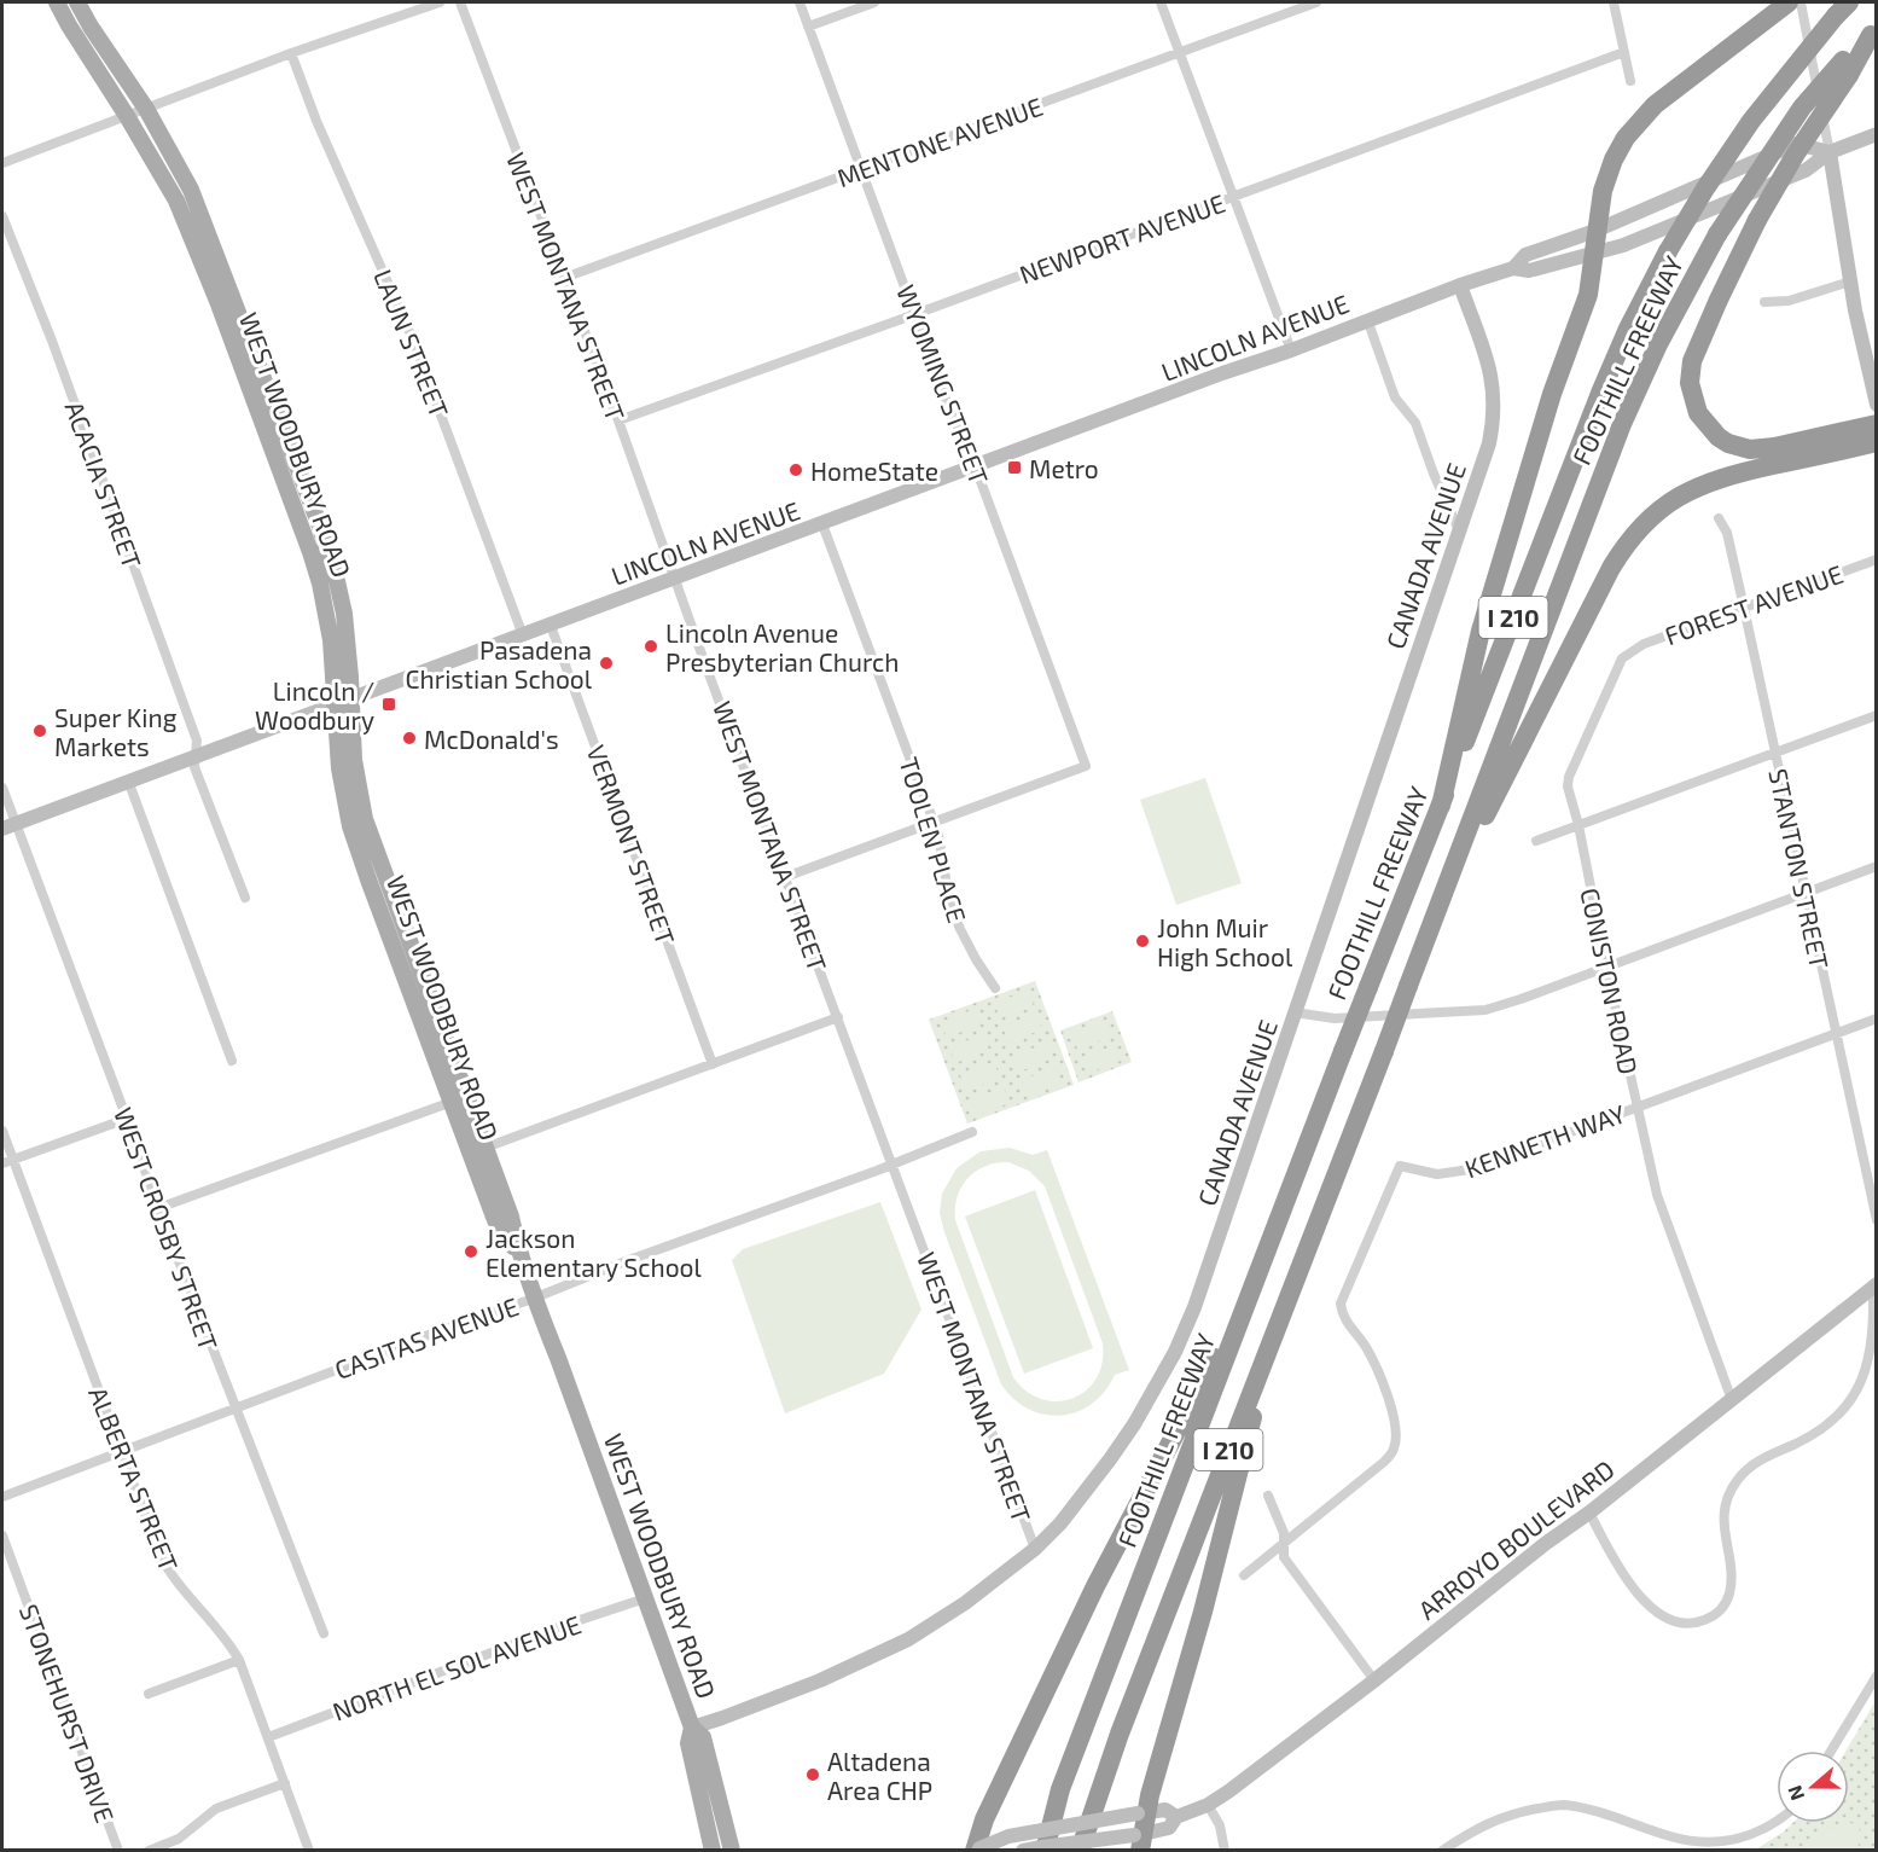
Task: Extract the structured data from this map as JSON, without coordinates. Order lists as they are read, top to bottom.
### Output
{
  "streets": {
    "highway": ["FOOTHILL FREEWAY", "I 210"],
    "main road": ["WEST WOODBURY ROAD"],
    "street": [
      "MENTONE AVENUE",
      "NEWPORT AVENUE",
      "WEST MONTANA STREET",
      "LINCOLN AVENUE",
      "LAUN STREET",
      "WYOMING STREET",
      "ACACIA STREET",
      "CANADA AVENUE",
      "FOREST AVENUE",
      "TOOLEN PLACE",
      "VERMONT STREET",
      "STANTON STREET",
      "CONISTON ROAD",
      "KENNETH WAY",
      "WEST CROSBY STREET",
      "CASITAS AVENUE",
      "ALBERTA STREET",
      "ARROYO BOULEVARD",
      "NORTH EL SOL AVENUE",
      "STONEHURST DRIVE"
    ]
  },
  "crossings": [
    ["MENTONE AVENUE", "WEST MONTANA STREET"],
    ["MENTONE AVENUE", "WYOMING STREET"],
    ["NEWPORT AVENUE", "WEST MONTANA STREET"],
    ["NEWPORT AVENUE", "WYOMING STREET"],
    ["WEST MONTANA STREET", "LINCOLN AVENUE"],
    ["WEST MONTANA STREET", "CANADA AVENUE"],
    ["WEST MONTANA STREET", "CASITAS AVENUE"],
    ["LINCOLN AVENUE", "LAUN STREET"],
    ["LINCOLN AVENUE", "WYOMING STREET"],
    ["LINCOLN AVENUE", "WEST WOODBURY ROAD"],
    ["LINCOLN AVENUE", "ACACIA STREET"],
    ["LINCOLN AVENUE", "CANADA AVENUE"],
    ["LINCOLN AVENUE", "TOOLEN PLACE"],
    ["LINCOLN AVENUE", "VERMONT STREET"],
    ["LINCOLN AVENUE", "WEST CROSBY STREET"],
    ["WYOMING STREET", "TOOLEN PLACE"],
    ["WEST WOODBURY ROAD", "CANADA AVENUE"],
    ["WEST WOODBURY ROAD", "CASITAS AVENUE"],
    ["WEST WOODBURY ROAD", "NORTH EL SOL AVENUE"],
    ["FOREST AVENUE", "STANTON STREET"],
    ["FOREST AVENUE", "CONISTON ROAD"],
    ["STANTON STREET", "KENNETH WAY"],
    ["CONISTON ROAD", "KENNETH WAY"],
    ["CONISTON ROAD", "ARROYO BOULEVARD"],
    ["WEST CROSBY STREET", "CASITAS AVENUE"],
    ["CASITAS AVENUE", "ALBERTA STREET"],
    ["ALBERTA STREET", "NORTH EL SOL AVENUE"]
  ],
  "places": {
    "transit": ["Metro", "Lincoln / Woodbury"],
    "other": [
      "HomeState",
      "Lincoln Avenue Presbyterian Church",
      "Pasadena Christian School",
      "Super King Markets",
      "McDonald's",
      "John Muir High School",
      "Jackson Elementary School",
      "Altadena Area CHP"
    ]
  },
  "north": "left"
}
